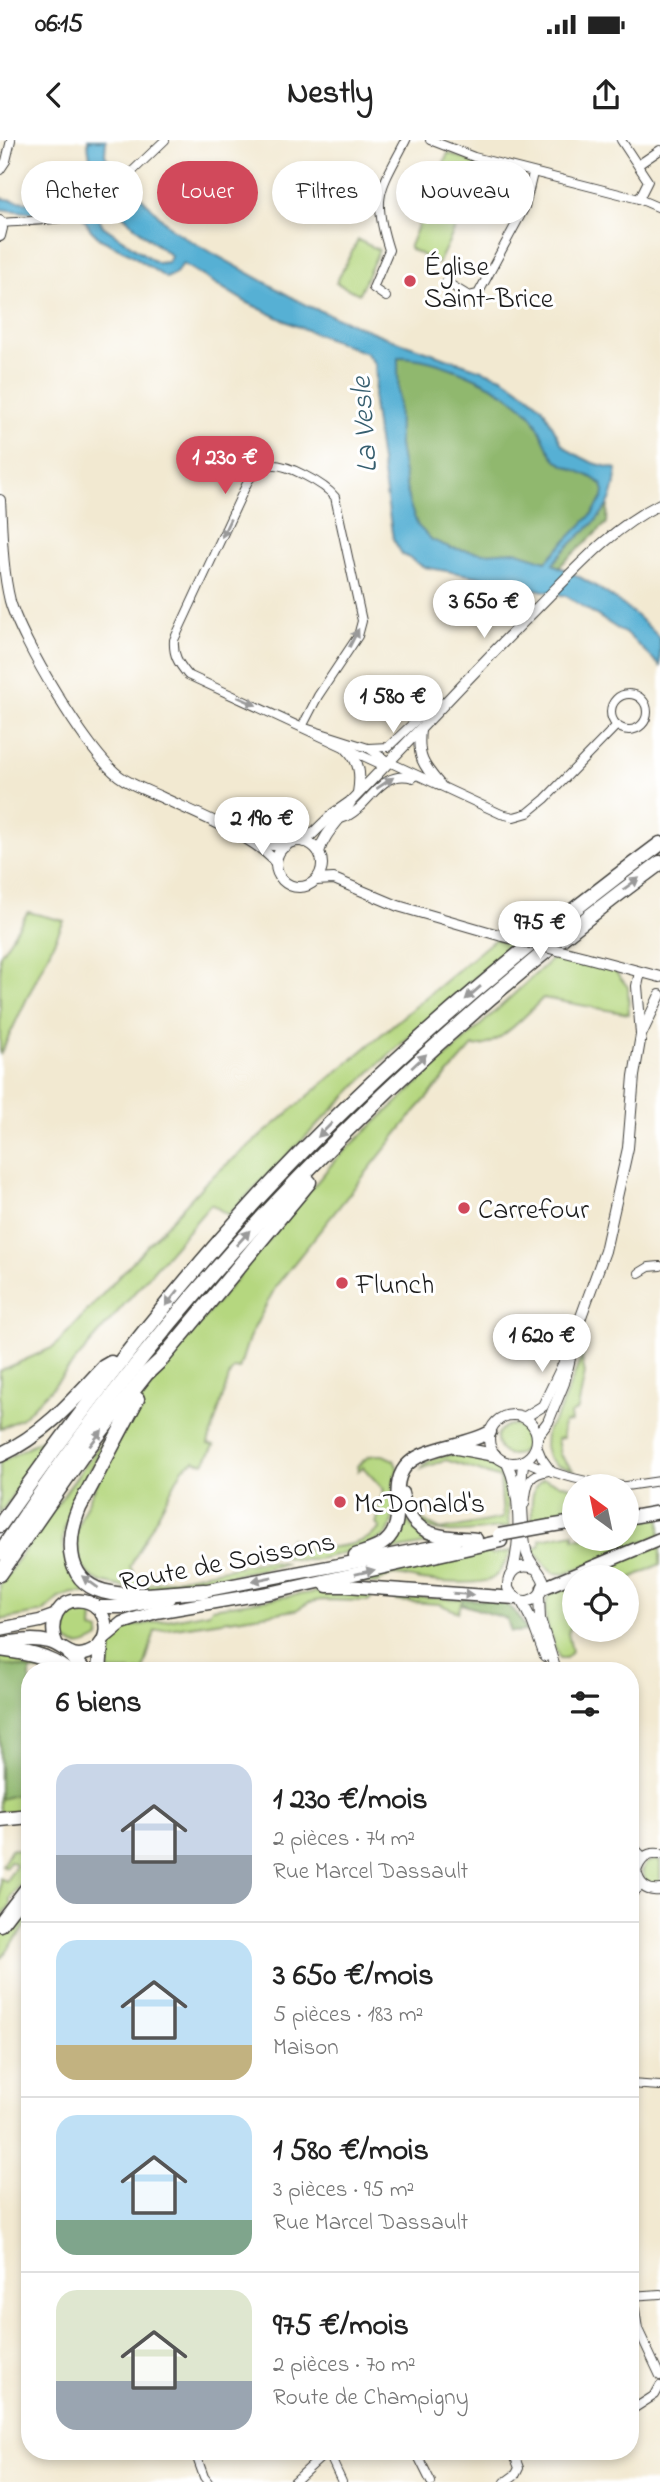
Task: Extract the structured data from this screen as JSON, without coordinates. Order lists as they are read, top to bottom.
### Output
{
  "streets": {
    "main road": ["Route de Soissons"]
  },
  "water": ["La Vesle"],
  "places": [
    "Église Saint-Brice",
    "Carrefour",
    "Flunch",
    "McDonald's"
  ],
  "north": "top left",
  "page": {
    "status": "06:15",
    "header": "Nestly",
    "chip": [
      "Acheter",
      "Louer",
      "Filtres",
      "Nouveau"
    ],
    "price": [
      "1 230 €",
      "3 650 €",
      "1 580 €",
      "2 190 €",
      "975 €",
      "1 620 €"
    ],
    "heading": "6 biens",
    "list": [
      {
        "name": "1 230 €/mois",
        "note": "2 pièces · 74 m² · Rue Marcel Dassault"
      },
      {
        "name": "3 650 €/mois",
        "note": "5 pièces · 183 m² · Maison"
      },
      {
        "name": "1 580 €/mois",
        "note": "3 pièces · 95 m² · Rue Marcel Dassault"
      },
      {
        "name": "975 €/mois",
        "note": "2 pièces · 70 m² · Route de Champigny"
      }
    ]
  }
}
